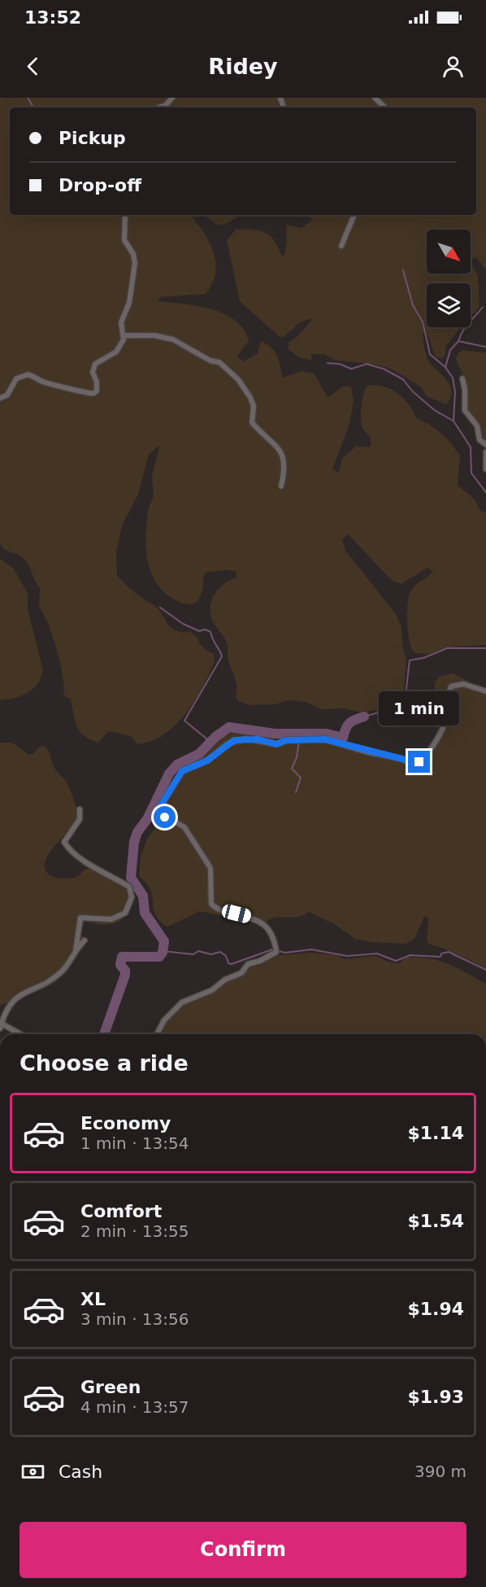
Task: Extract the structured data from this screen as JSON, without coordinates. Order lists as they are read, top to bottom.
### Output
{
  "north": "bottom right",
  "page": {
    "status": "13:52",
    "header": "Ridey",
    "banner": ["Pickup", "Drop-off"],
    "bubble": "1 min",
    "heading": "Choose a ride",
    "list": [
      {
        "name": "Economy",
        "note": "1 min · 13:54",
        "value": "$1.14"
      },
      {
        "name": "Comfort",
        "note": "2 min · 13:55",
        "value": "$1.54"
      },
      {
        "name": "XL",
        "note": "3 min · 13:56",
        "value": "$1.94"
      },
      {
        "name": "Green",
        "note": "4 min · 13:57",
        "value": "$1.93"
      }
    ],
    "pay": ["Cash", "390 m"],
    "buttons": "Confirm"
  }
}
